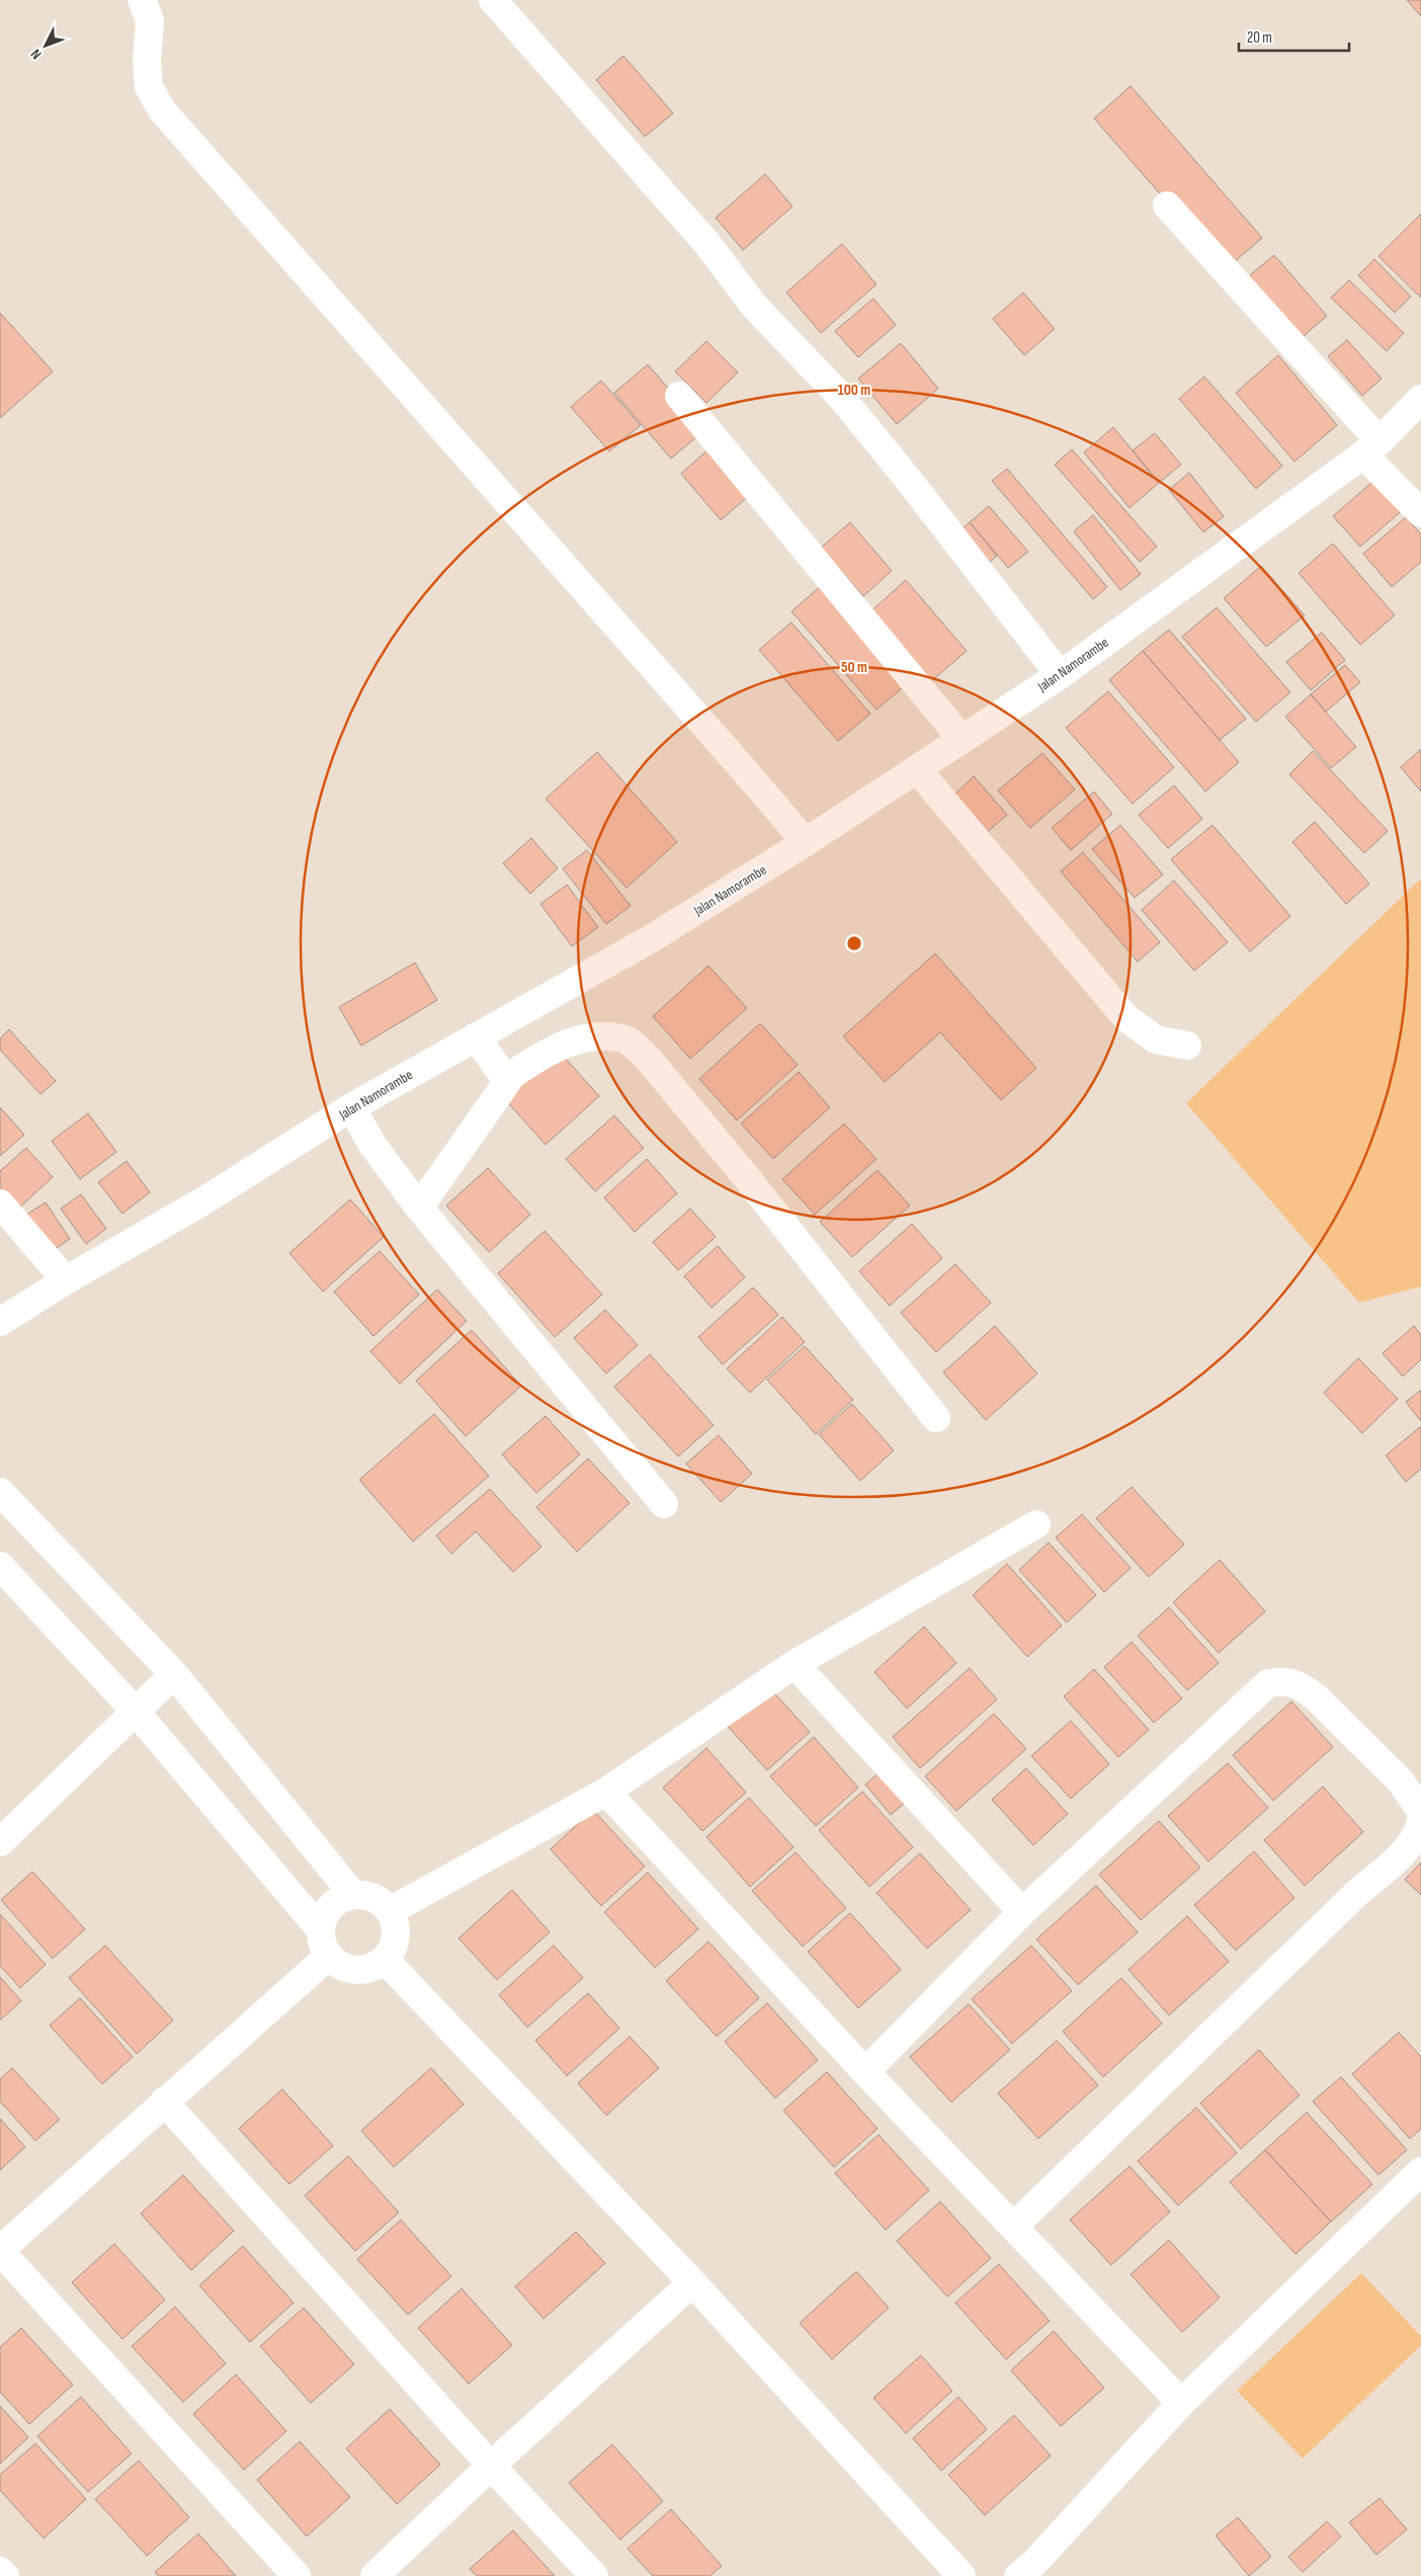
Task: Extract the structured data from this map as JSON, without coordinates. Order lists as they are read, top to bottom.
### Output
{
  "streets": {
    "street": ["Jalan Namorambe"]
  },
  "scale_bar": "20 m",
  "north": "bottom left",
  "rings": ["100 m", "50 m"]
}
